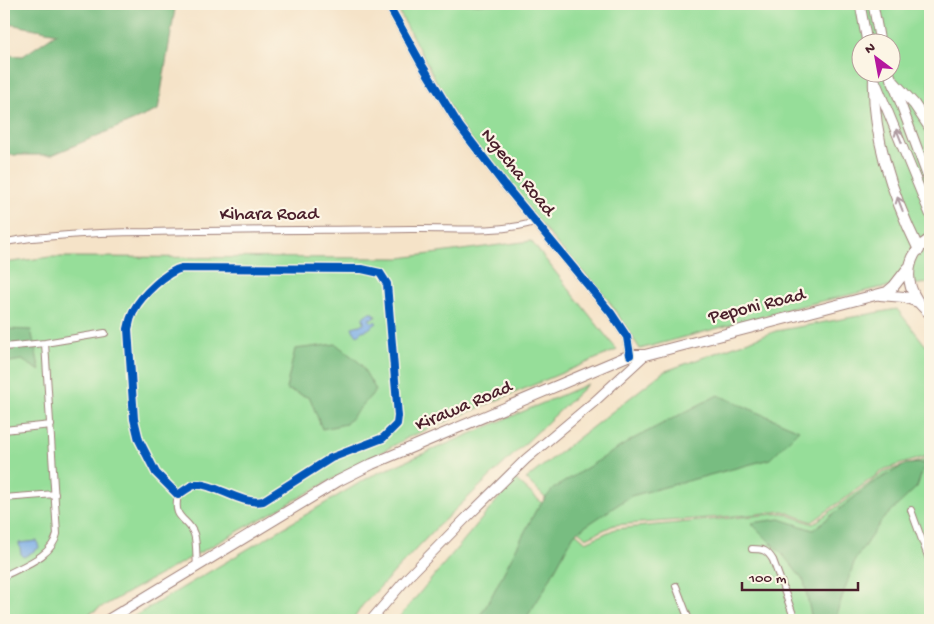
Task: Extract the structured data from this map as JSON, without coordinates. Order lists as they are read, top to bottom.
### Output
{
  "streets": {
    "main road": ["Ngecha Road", "Peponi Road", "Kirawa Road"],
    "street": ["Kihara Road"]
  },
  "crossings": [
    ["Ngecha Road", "Kihara Road"],
    ["Ngecha Road", "Kirawa Road"]
  ],
  "scale_bar": "100 m",
  "north": "top left"
}
